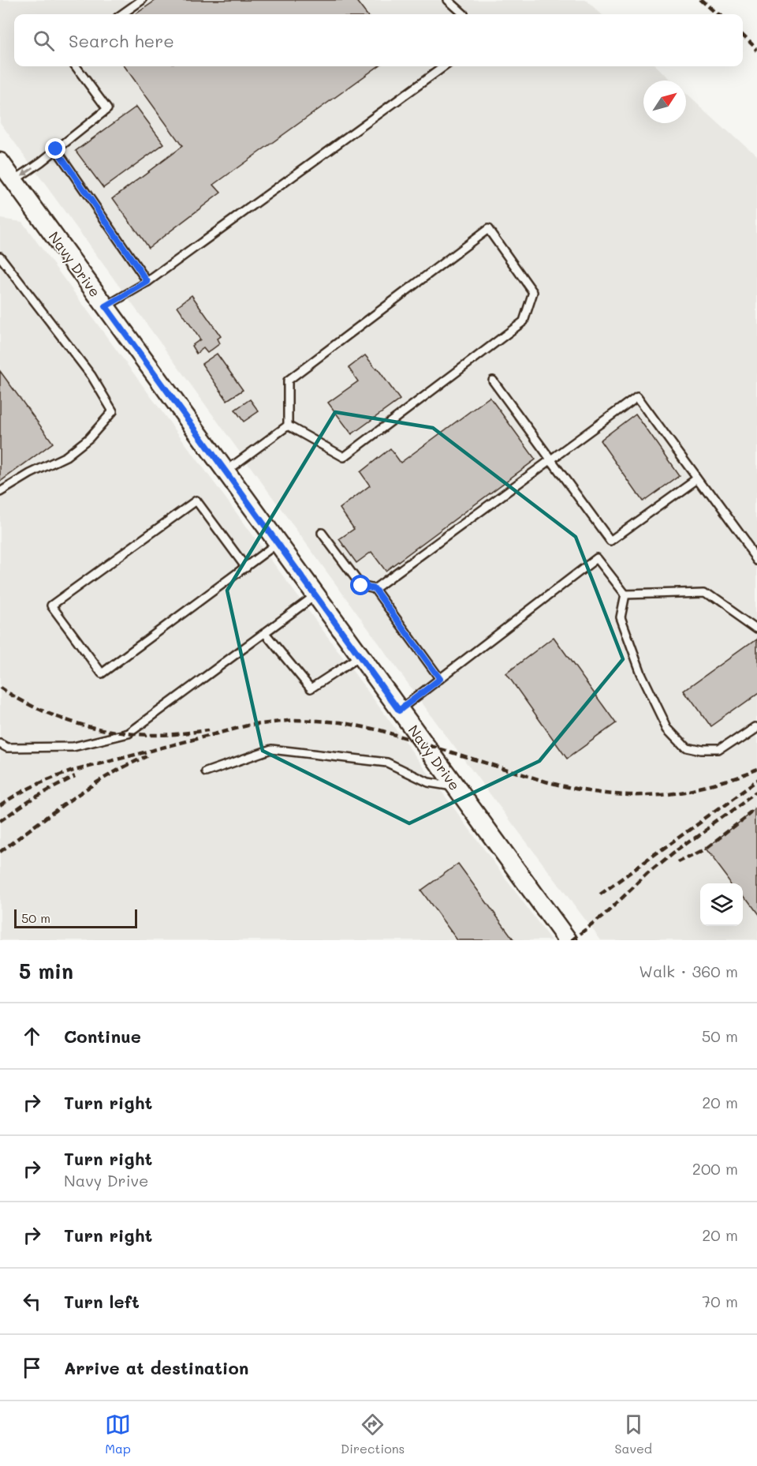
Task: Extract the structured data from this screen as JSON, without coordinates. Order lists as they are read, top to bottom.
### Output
{
  "streets": {
    "street": ["Navy Drive"]
  },
  "scale_bar": "50 m",
  "north": "top right",
  "page": {
    "search": "Search here",
    "scale": "50 m",
    "heading": ["5 min", "Walk · 360 m"],
    "list": [
      ["Continue", "50 m"],
      ["Turn right", "20 m"],
      ["Turn right", "Navy Drive", "200 m"],
      ["Turn right", "20 m"],
      ["Turn left", "70 m"],
      "Arrive at destination"
    ],
    "nav": ["Map", "Directions", "Saved"]
  }
}
